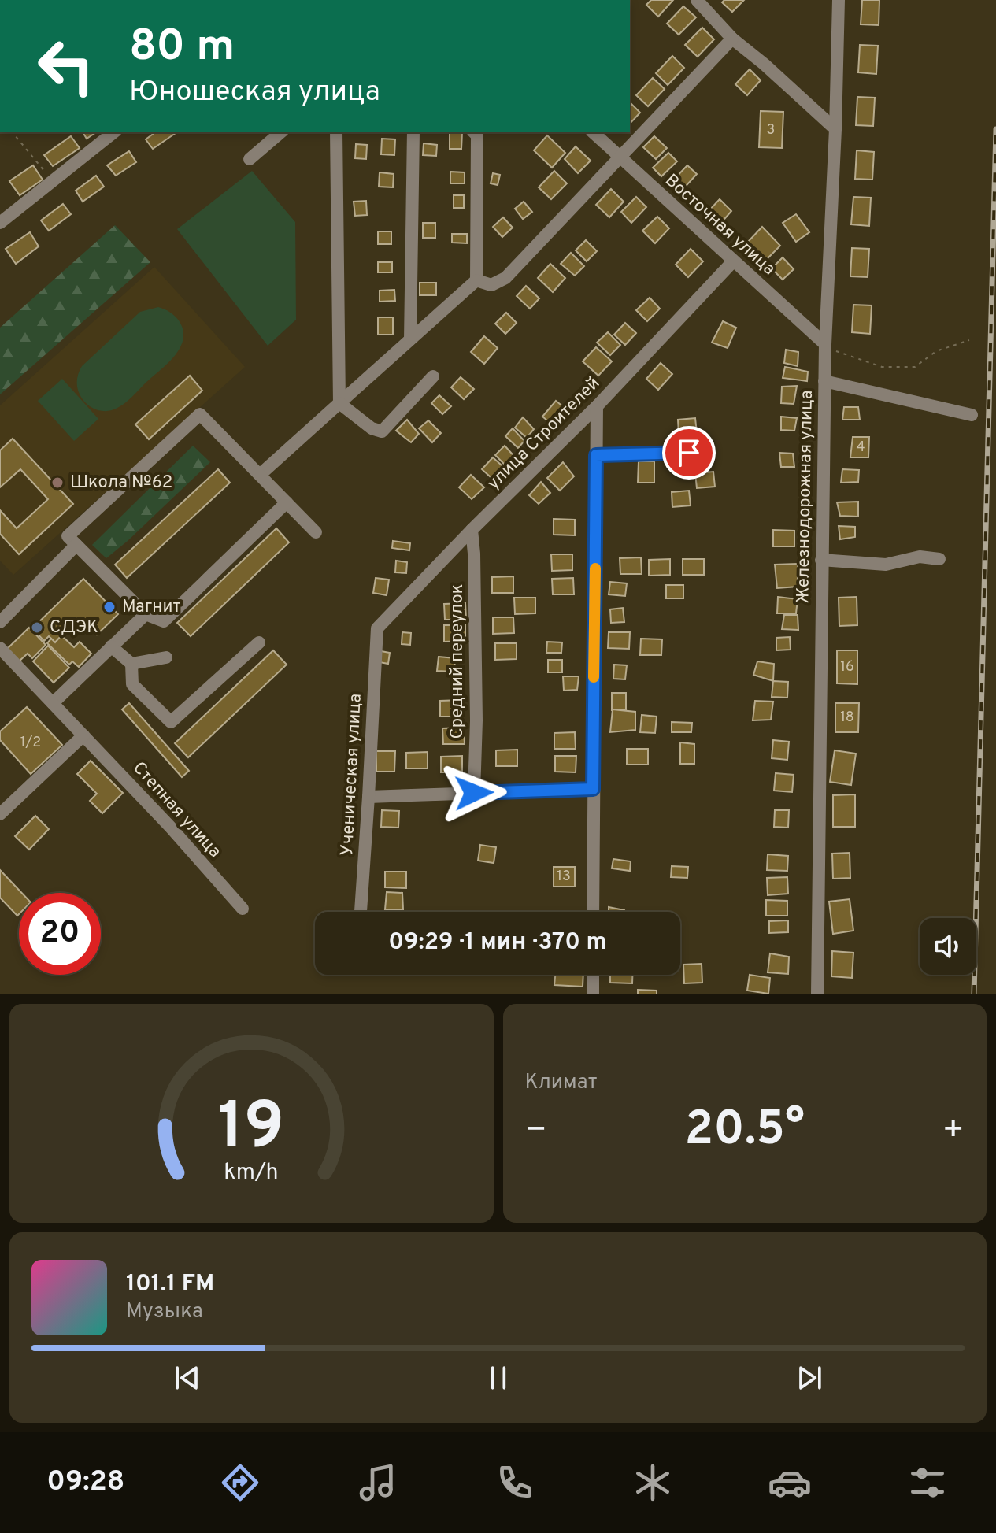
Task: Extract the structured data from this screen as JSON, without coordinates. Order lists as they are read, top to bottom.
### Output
{
  "streets": {
    "street": [
      "Восточная улица",
      "улица Строителей",
      "Железнодорожная улица",
      "Средний переулок",
      "Ученическая улица",
      "Степная улица"
    ]
  },
  "crossings": [
    ["Восточная улица", "улица Строителей"],
    ["Восточная улица", "Железнодорожная улица"],
    ["улица Строителей", "Средний переулок"],
    ["улица Строителей", "Ученическая улица"]
  ],
  "places": ["Школа №62", "Магнит", "СДЭК"],
  "house_numbers": [
    "3",
    "4",
    "16",
    "18",
    "1/2",
    "13"
  ],
  "page": {
    "turn": ["80 m", "Юношеская улица"],
    "limit": "20",
    "trip": "09:29 · 1 мин · 370 m",
    "tile": "Климат",
    "heat": ["−", "20.5°", "+"],
    "song": ["101.1 FM", "Музыка"],
    "tabs": "09:28",
    "gauge": ["19", "km/h"]
  }
}
